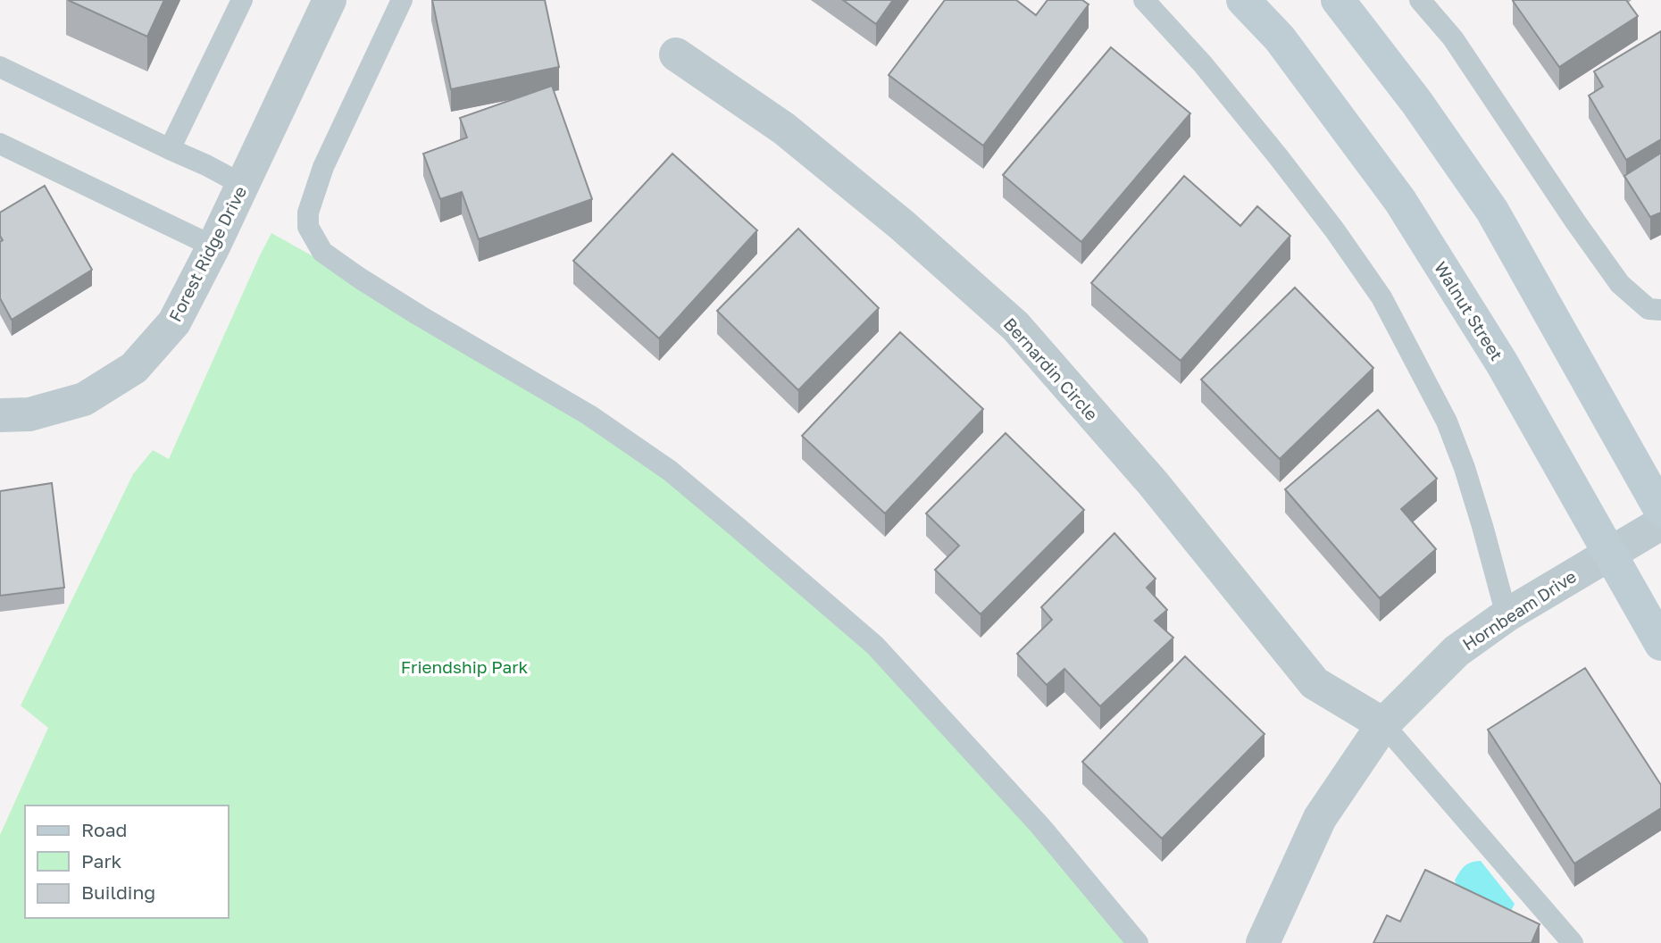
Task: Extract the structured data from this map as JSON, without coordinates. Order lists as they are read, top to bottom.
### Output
{
  "streets": {
    "main road": ["Walnut Street"],
    "street": ["Forest Ridge Drive", "Bernardin Circle", "Hornbeam Drive"]
  },
  "crossings": [
    ["Walnut Street", "Hornbeam Drive"],
    ["Bernardin Circle", "Hornbeam Drive"]
  ],
  "parks": ["Friendship Park"],
  "legend": ["Road", "Park", "Building"]
}
